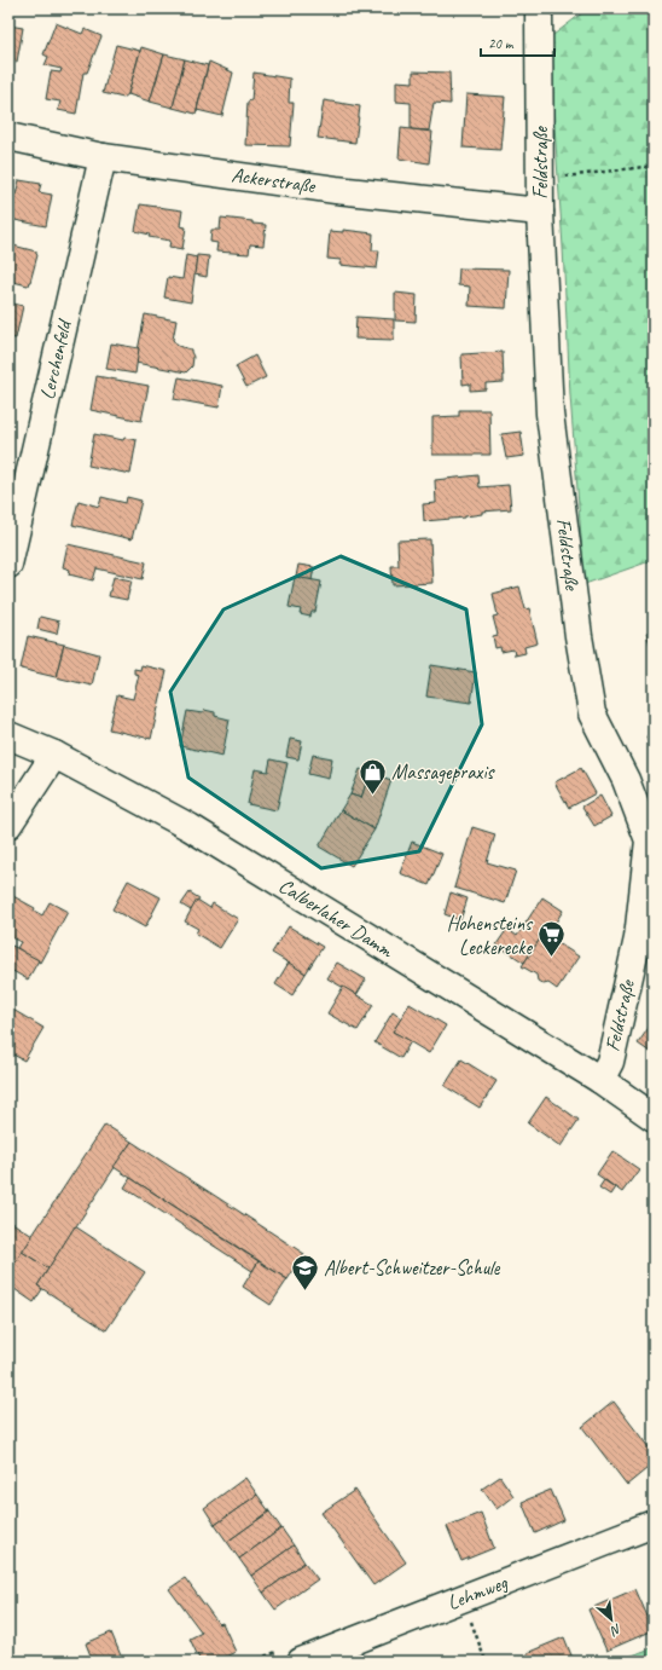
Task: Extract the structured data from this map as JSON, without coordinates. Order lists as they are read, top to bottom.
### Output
{
  "streets": {
    "street": [
      "Feldstraße",
      "Ackerstraße",
      "Lerchenfeld",
      "Calberlaher Damm",
      "Lehmweg"
    ]
  },
  "crossings": [
    ["Feldstraße", "Ackerstraße"],
    ["Feldstraße", "Calberlaher Damm"],
    ["Ackerstraße", "Lerchenfeld"]
  ],
  "places": {
    "shop": ["Massagepraxis"],
    "supermarket": ["Hohensteins Leckerecke"],
    "school or university": ["Albert-Schweitzer-Schule"]
  },
  "scale_bar": "20 m",
  "north": "bottom right"
}
